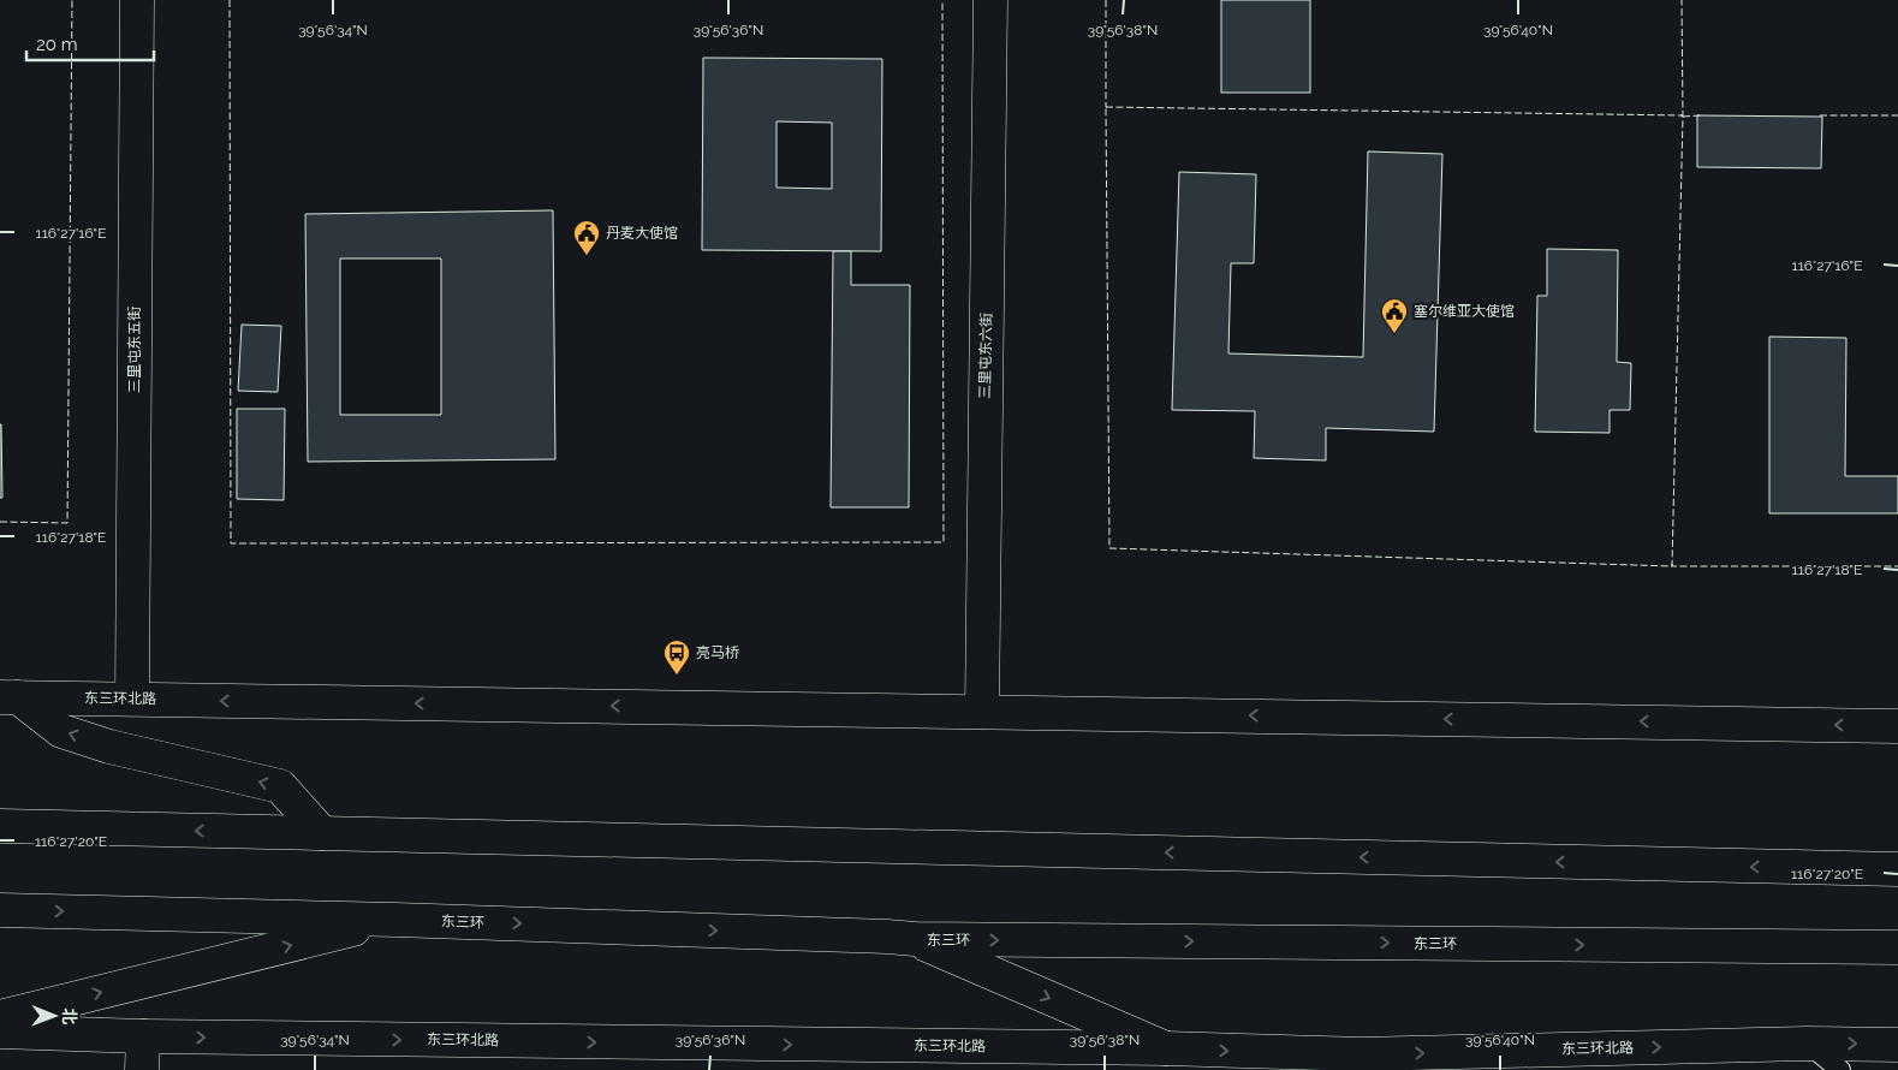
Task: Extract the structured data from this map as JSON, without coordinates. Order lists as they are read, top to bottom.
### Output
{
  "streets": {
    "main road": [
      "三里屯东五街",
      "三里屯东六街",
      "东三环北路",
      "东三环"
    ]
  },
  "crossings": [
    ["三里屯东五街", "东三环北路"],
    ["三里屯东六街", "东三环北路"]
  ],
  "places": {
    "public building": ["丹麦大使馆", "塞尔维亚大使馆"],
    "bus stop": ["亮马桥"]
  },
  "scale_bar": "20 m",
  "north": "right",
  "coordinates": [
    "39°56'34\"N",
    "39°56'36\"N",
    "39°56'38\"N",
    "39°56'40\"N",
    "116°27'16\"E",
    "116°27'18\"E",
    "116°27'20\"E"
  ]
}
